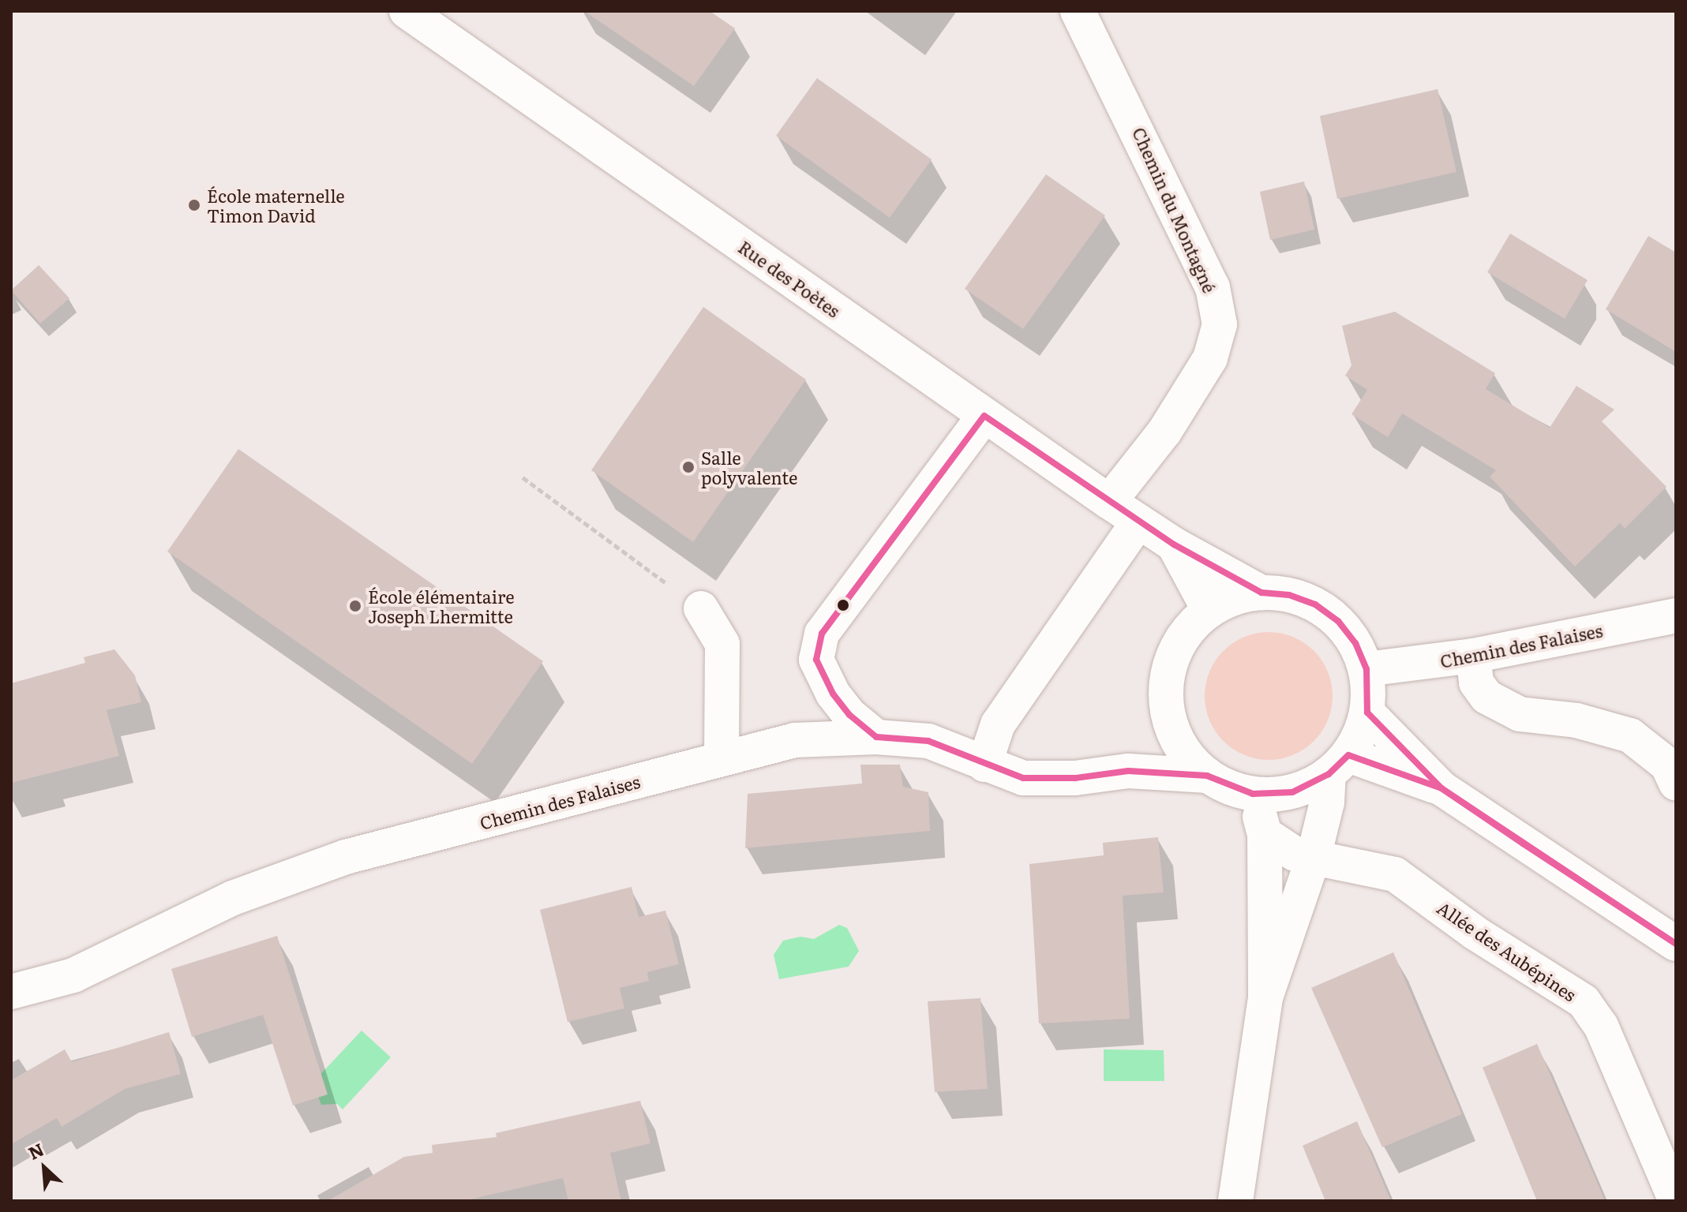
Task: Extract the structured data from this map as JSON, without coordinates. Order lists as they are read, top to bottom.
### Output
{
  "streets": {
    "street": [
      "Chemin du Montagné",
      "Rue des Poètes",
      "Chemin des Falaises",
      "Allée des Aubépines"
    ]
  },
  "crossings": [
    ["Chemin du Montagné", "Rue des Poètes"],
    ["Rue des Poètes", "Chemin des Falaises"]
  ],
  "places": ["École maternelle Timon David", "Salle polyvalente", "École élémentaire Joseph Lhermitte"],
  "north": "top left"
}
